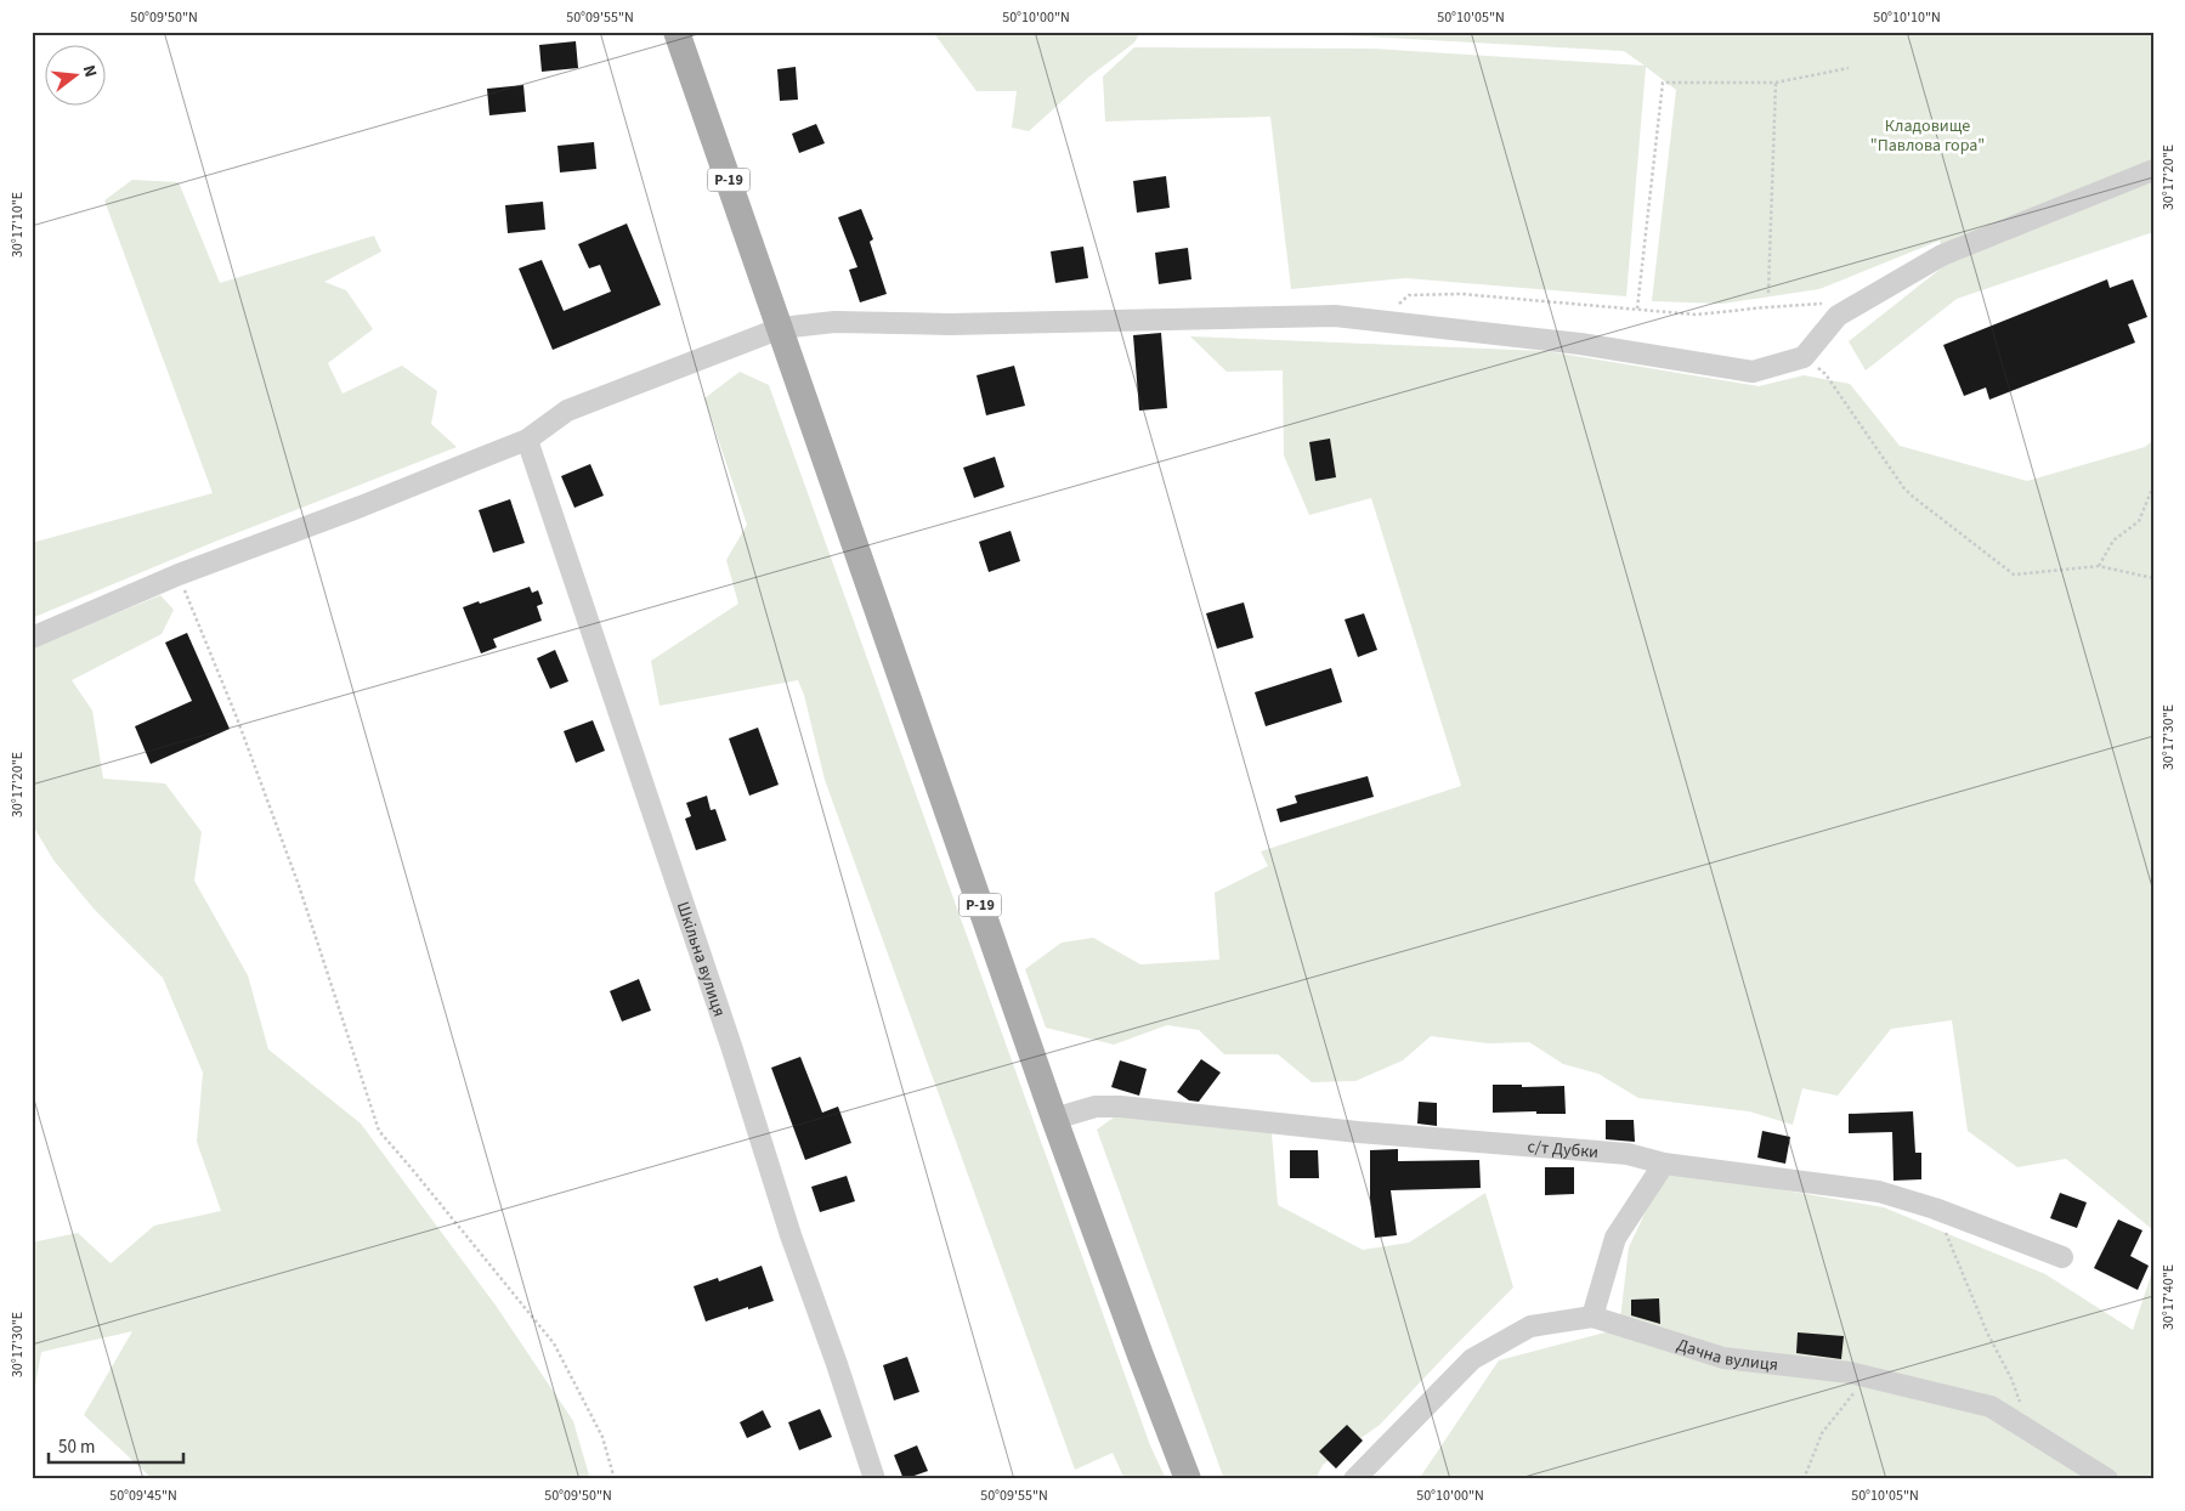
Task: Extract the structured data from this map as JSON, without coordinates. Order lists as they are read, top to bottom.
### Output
{
  "streets": {
    "main road": ["Р-19"],
    "street": ["Шкільна вулиця", "с/т Дубки", "Дачна вулиця"]
  },
  "crossings": [
    ["Р-19", "с/т Дубки"]
  ],
  "parks": ["Кладовище \"Павлова гора\""],
  "scale_bar": "50 m",
  "north": "right",
  "coordinates": [
    "50°09'50\"N",
    "50°09'55\"N",
    "50°10'00\"N",
    "50°10'05\"N",
    "50°10'10\"N",
    "30°17'20\"E",
    "30°17'10\"E",
    "30°17'30\"E",
    "30°17'40\"E",
    "50°09'45\"N"
  ]
}
